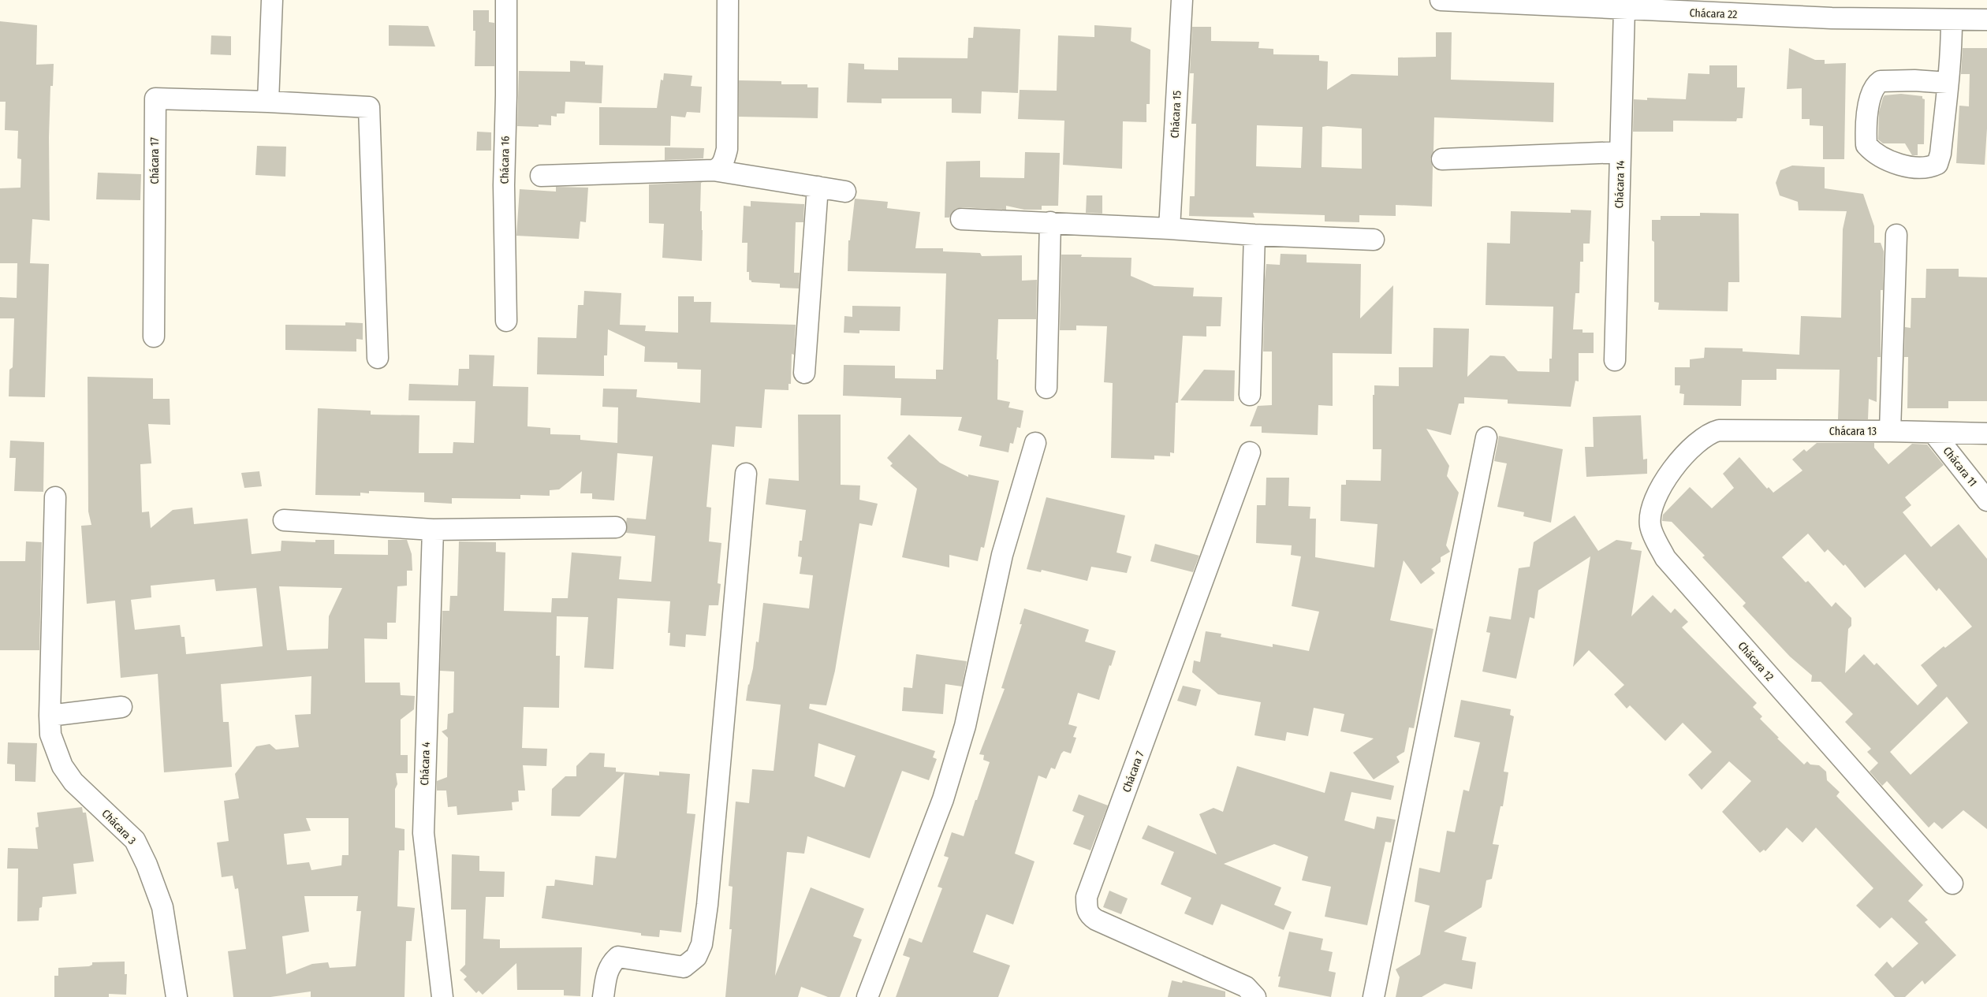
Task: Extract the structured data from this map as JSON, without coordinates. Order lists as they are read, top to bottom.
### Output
{
  "streets": {
    "street": [
      "Chácara 22",
      "Chácara 15",
      "Chácara 16",
      "Chácara 17",
      "Chácara 14",
      "Chácara 13",
      "Chácara 11",
      "Chácara 12",
      "Chácara 4",
      "Chácara 7",
      "Chácara 3"
    ]
  },
  "crossings": [
    ["Chácara 22", "Chácara 14"],
    ["Chácara 13", "Chácara 11"],
    ["Chácara 13", "Chácara 12"]
  ]
}
